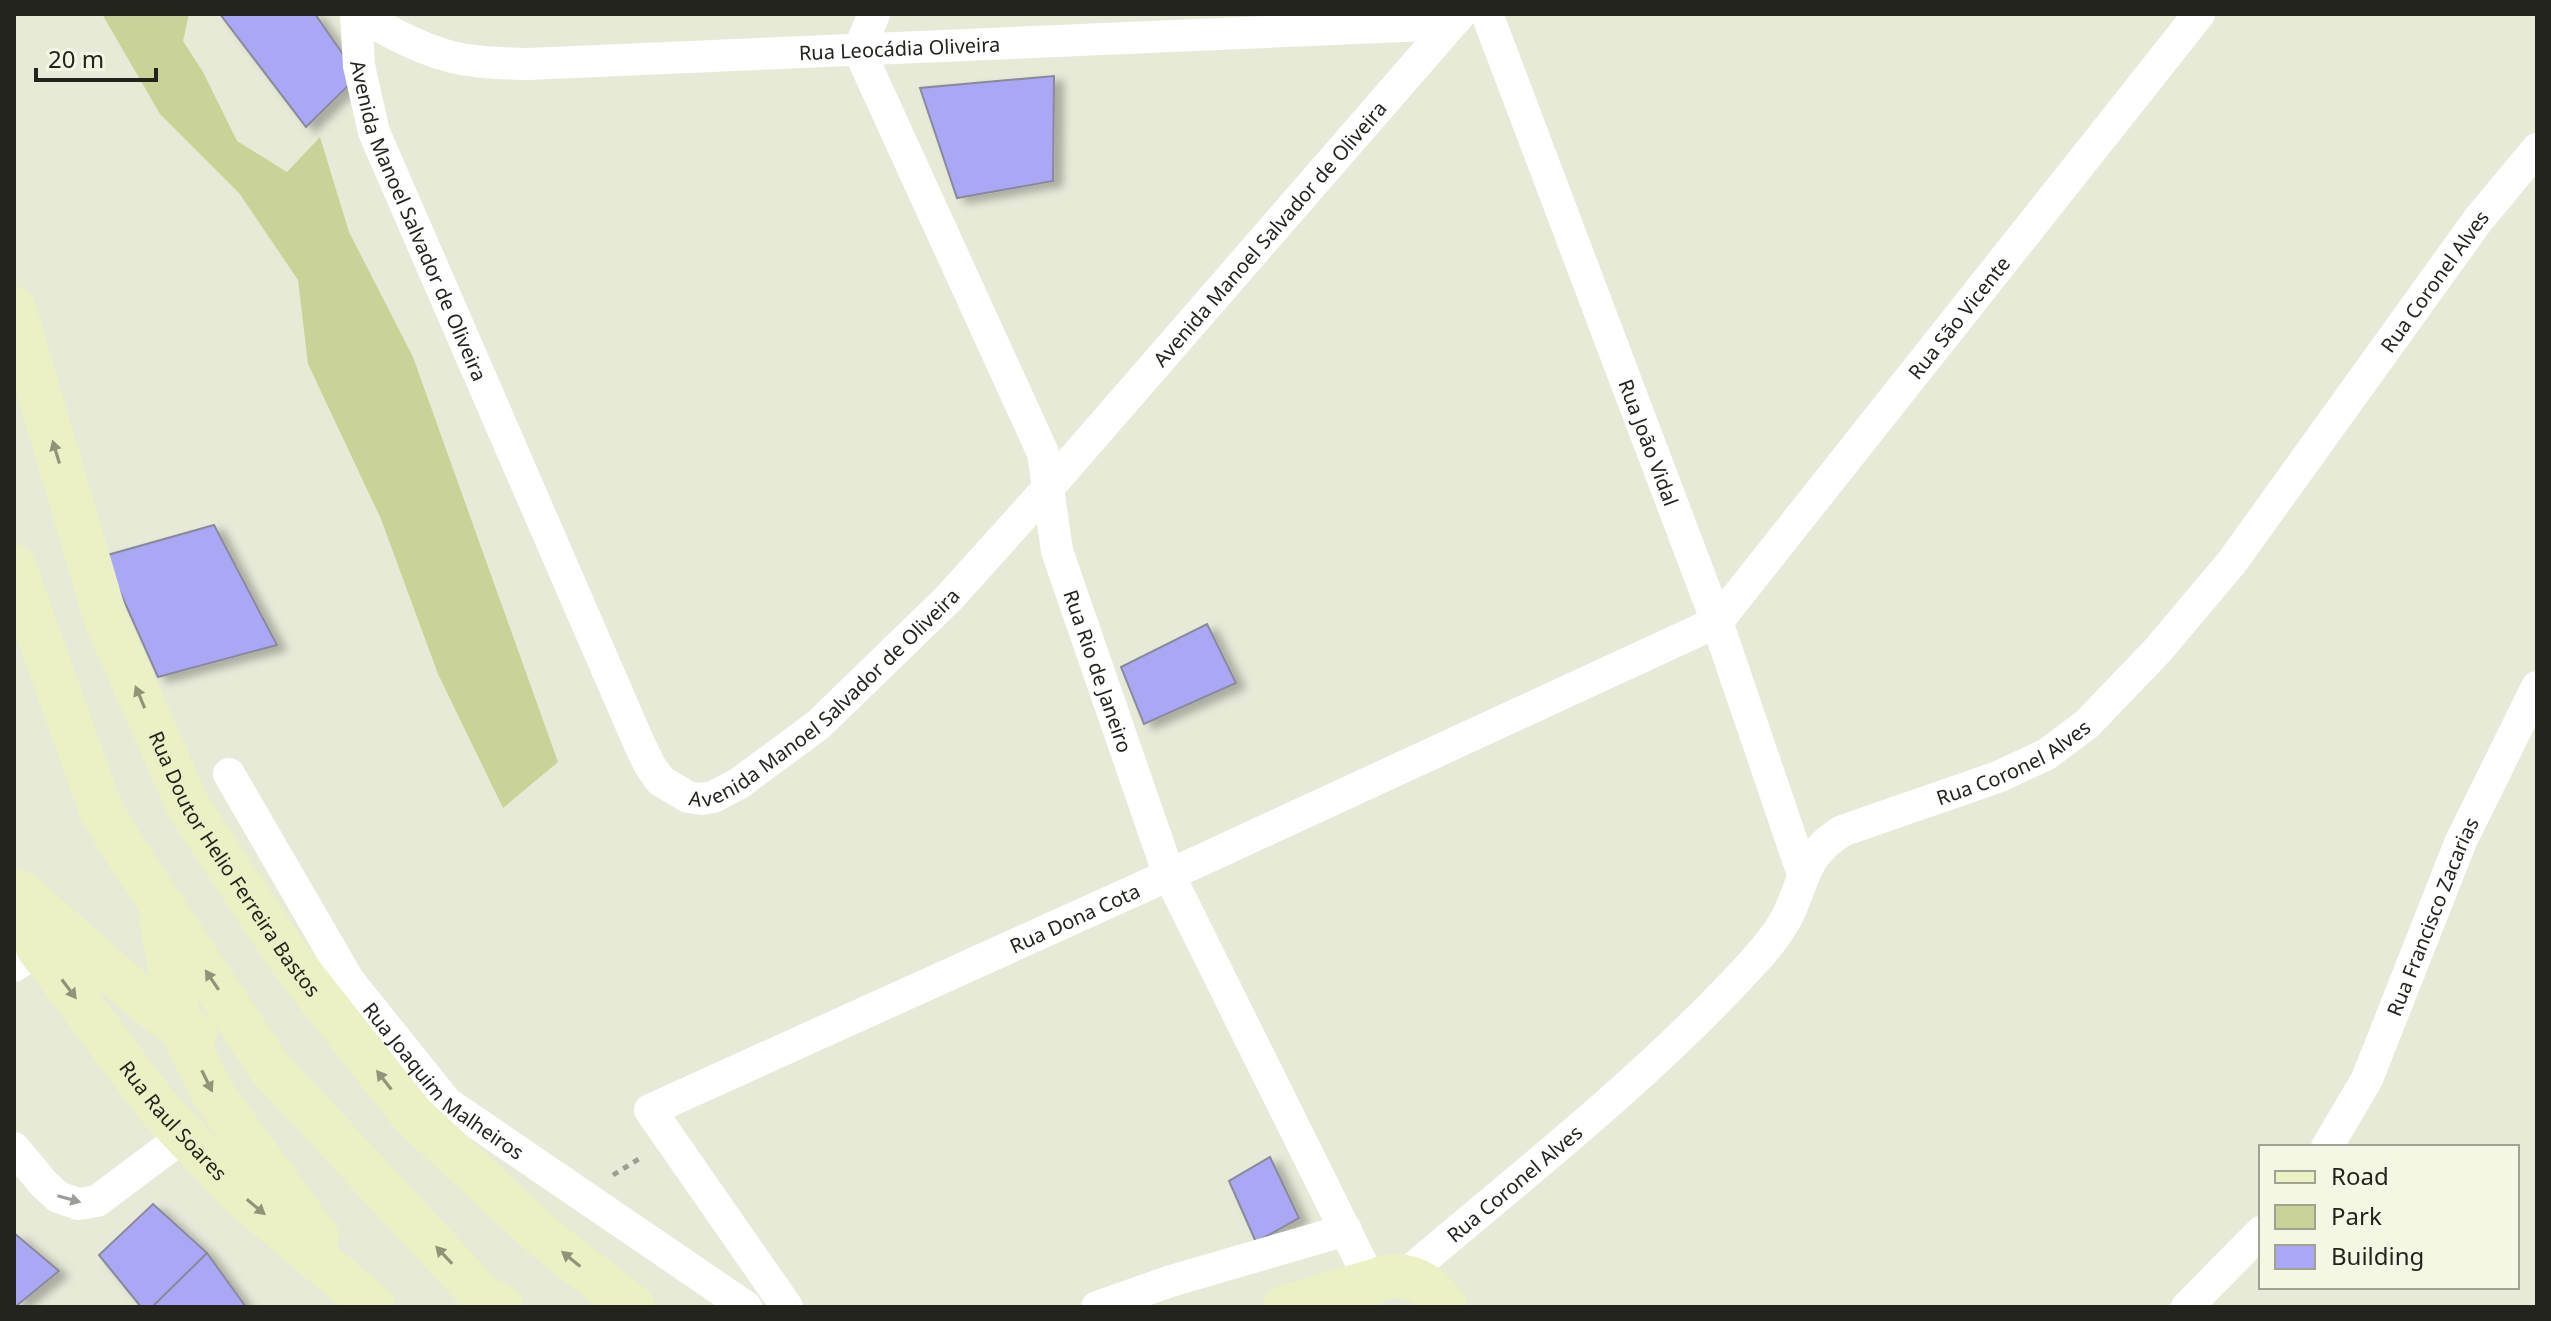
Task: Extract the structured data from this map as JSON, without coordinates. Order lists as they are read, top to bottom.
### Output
{
  "streets": {
    "street": [
      "Rua Leocádia Oliveira",
      "Avenida Manoel Salvador de Oliveira",
      "Rua Coronel Alves",
      "Rua São Vicente",
      "Rua João Vidal",
      "Rua Rio de Janeiro",
      "Rua Doutor Helio Ferreira Bastos",
      "Rua Dona Cota",
      "Rua Francisco Zacarias",
      "Rua Joaquim Malheiros",
      "Rua Raul Soares"
    ]
  },
  "crossings": [
    ["Rua Leocádia Oliveira", "Avenida Manoel Salvador de Oliveira"],
    ["Rua Leocádia Oliveira", "Rua Rio de Janeiro"],
    ["Avenida Manoel Salvador de Oliveira", "Rua Rio de Janeiro"],
    ["Rua Coronel Alves", "Rua João Vidal"],
    ["Rua Coronel Alves", "Rua Rio de Janeiro"],
    ["Rua São Vicente", "Rua João Vidal"],
    ["Rua São Vicente", "Rua Dona Cota"],
    ["Rua João Vidal", "Rua Dona Cota"],
    ["Rua Rio de Janeiro", "Rua Dona Cota"]
  ],
  "legend": ["Road", "Park", "Building"],
  "scale_bar": "20 m"
}
